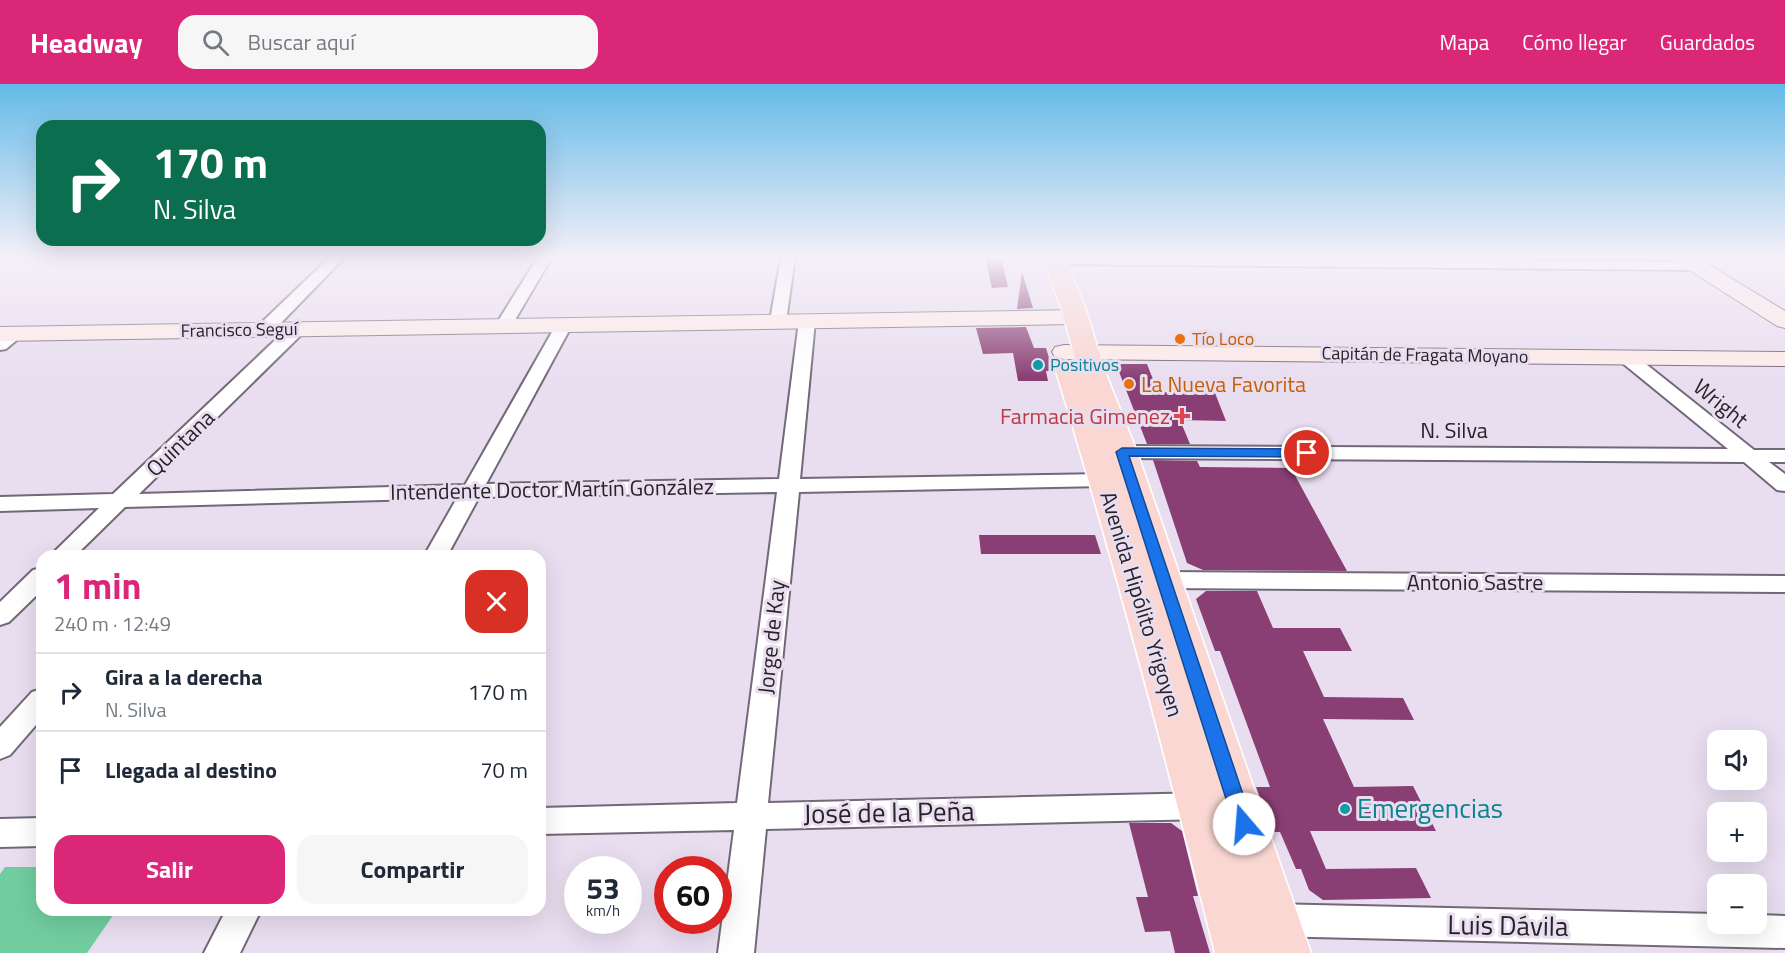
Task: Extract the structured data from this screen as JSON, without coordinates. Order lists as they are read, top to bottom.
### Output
{
  "streets": {
    "main road": ["Avenida Hipólito Yrigoyen"],
    "street": [
      "Francisco Seguí",
      "Capitán de Fragata Moyano",
      "Wright",
      "N. Silva",
      "Quintana",
      "Intendente Doctor Martín González",
      "Antonio Sastre",
      "Jorge de Kay",
      "José de la Peña",
      "Luis Dávila"
    ]
  },
  "crossings": [
    ["Francisco Seguí", "Quintana"],
    ["Francisco Seguí", "Avenida Hipólito Yrigoyen"],
    ["Francisco Seguí", "Jorge de Kay"],
    ["Capitán de Fragata Moyano", "Wright"],
    ["Capitán de Fragata Moyano", "Avenida Hipólito Yrigoyen"],
    ["Wright", "N. Silva"],
    ["N. Silva", "Intendente Doctor Martín González"],
    ["N. Silva", "Avenida Hipólito Yrigoyen"],
    ["Quintana", "Intendente Doctor Martín González"],
    ["Intendente Doctor Martín González", "Avenida Hipólito Yrigoyen"],
    ["Intendente Doctor Martín González", "Jorge de Kay"],
    ["Antonio Sastre", "Avenida Hipólito Yrigoyen"],
    ["Avenida Hipólito Yrigoyen", "José de la Peña"],
    ["Avenida Hipólito Yrigoyen", "Luis Dávila"],
    ["Jorge de Kay", "José de la Peña"]
  ],
  "places": {
    "other": [
      "Tío Loco",
      "Positivos",
      "La Nueva Favorita",
      "Emergencias"
    ],
    "health": ["Farmacia Gimenez"]
  },
  "page": {
    "header": "Headway",
    "search": "Buscar aquí",
    "nav": ["Mapa", "Cómo llegar", "Guardados"],
    "turn": ["170 m", "N. Silva"],
    "heading": ["1 min", "240 m · 12:49"],
    "list": [
      {
        "name": "Gira a la derecha",
        "note": "N. Silva",
        "value": "170 m"
      },
      {
        "name": "Llegada al destino",
        "value": "70 m"
      }
    ],
    "map_buttons": ["+", "−"],
    "buttons": ["Salir", "Compartir"],
    "speed": "53 km/h",
    "limit": "60"
  }
}
